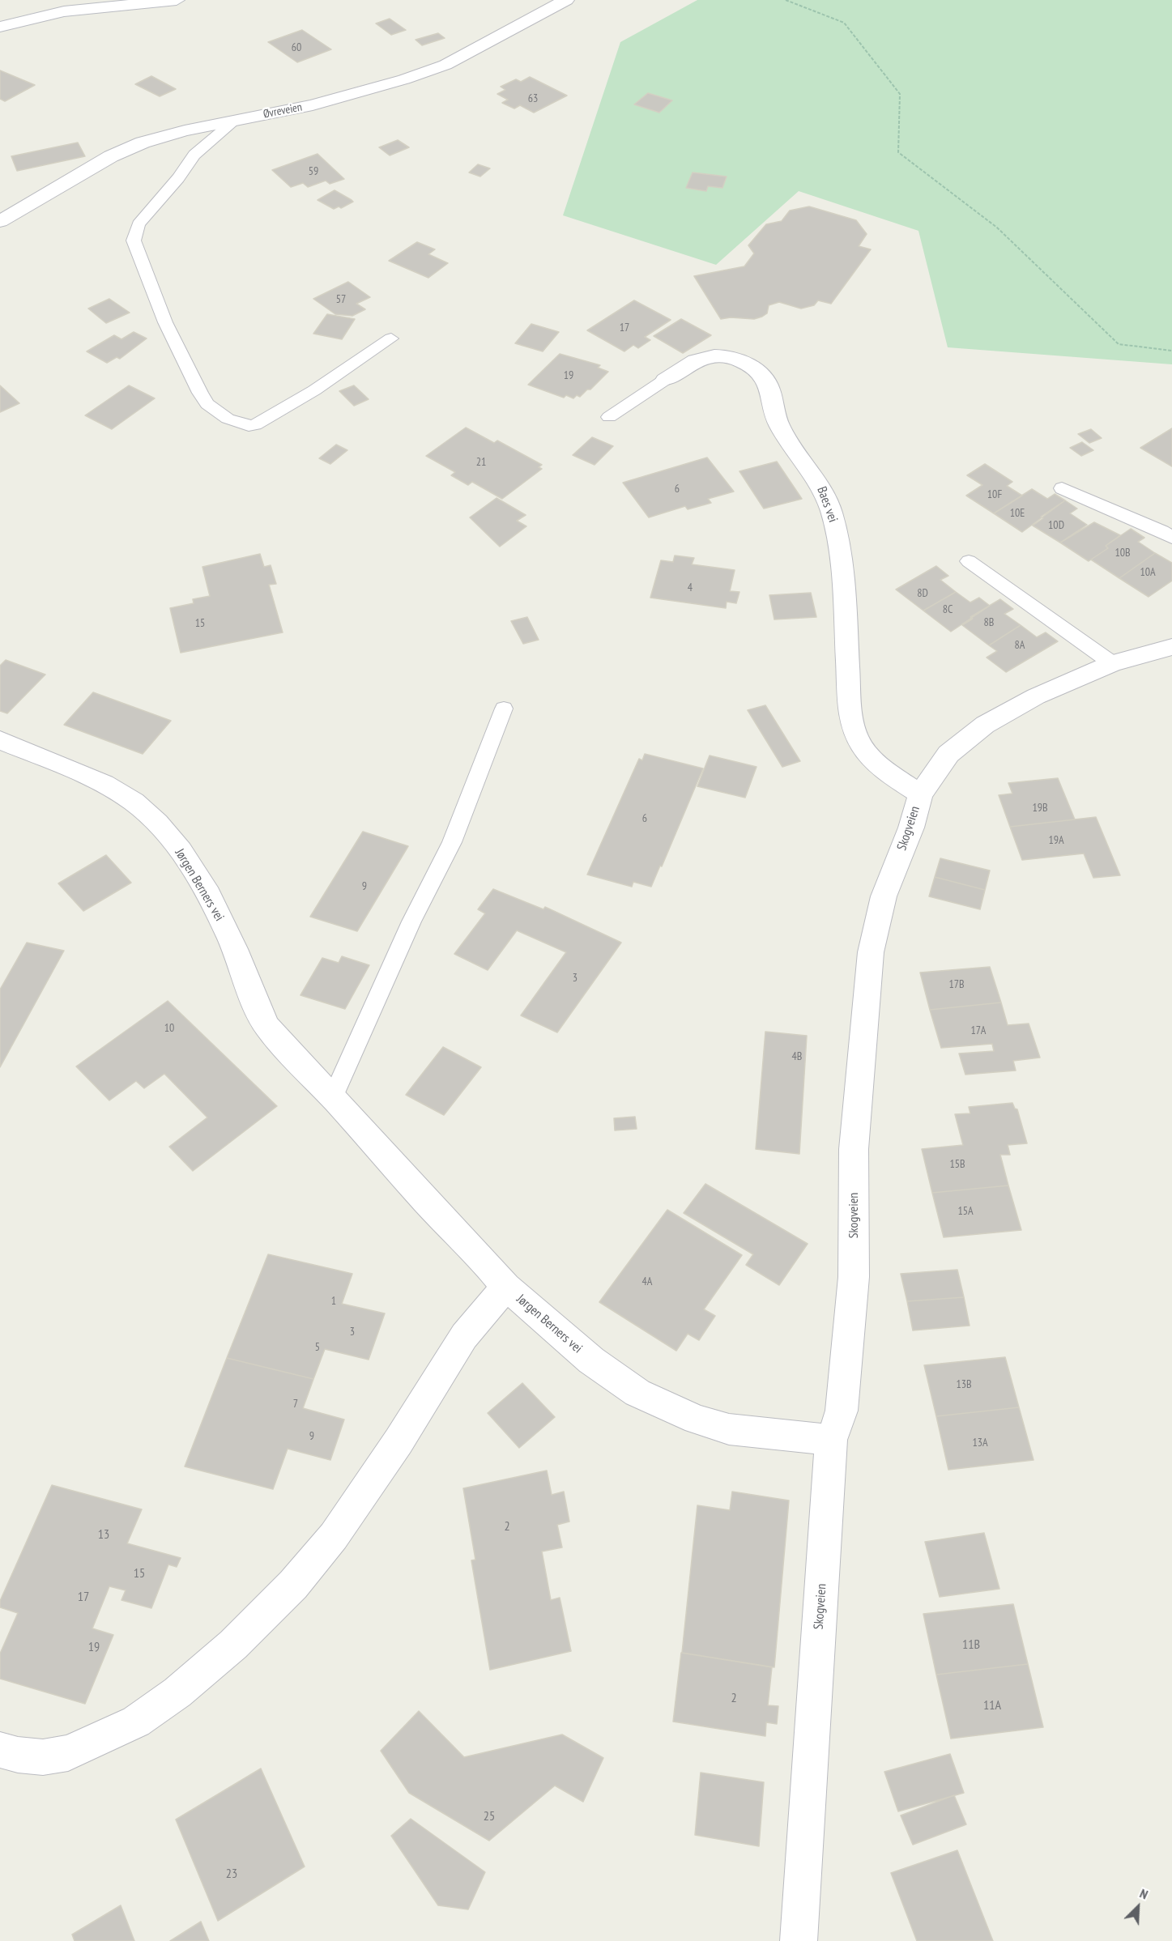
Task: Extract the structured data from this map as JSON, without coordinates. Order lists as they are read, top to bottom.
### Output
{
  "streets": {
    "street": [
      "Øvreveien",
      "Baes vei",
      "Skogveien",
      "Jørgen Berners vei"
    ]
  },
  "crossings": [
    ["Baes vei", "Skogveien"],
    ["Skogveien", "Jørgen Berners vei"]
  ],
  "house_numbers": [
    "60",
    "63",
    "59",
    "57",
    "17",
    "19",
    "21",
    "6",
    "10F",
    "10E",
    "10D",
    "10B",
    "10A",
    "4",
    "8D",
    "8C",
    "8B",
    "15",
    "8A",
    "19B",
    "6",
    "19A",
    "9",
    "3",
    "17B",
    "10",
    "17A",
    "4B",
    "15B",
    "15A",
    "4A",
    "1",
    "3",
    "5",
    "13B",
    "7",
    "9",
    "13A",
    "2",
    "13",
    "15",
    "17",
    "11B",
    "19",
    "2",
    "11A",
    "25",
    "23"
  ],
  "north": "top right"
}
